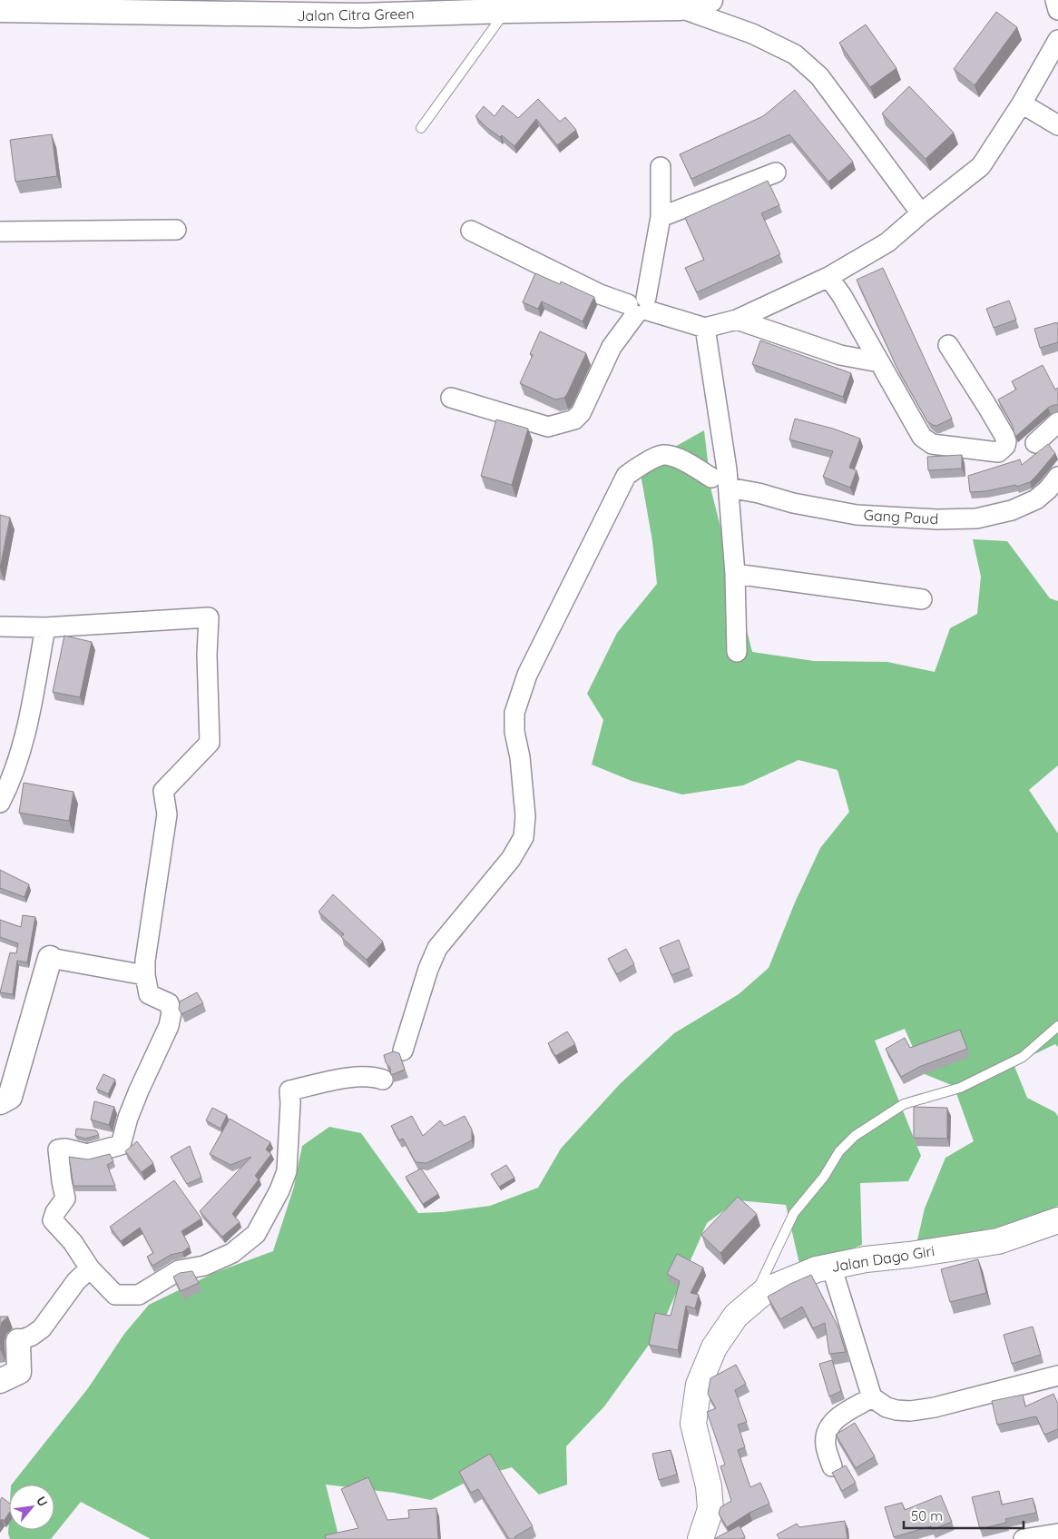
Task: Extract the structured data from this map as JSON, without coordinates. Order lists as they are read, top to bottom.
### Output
{
  "streets": {
    "main road": ["Jalan Dago Giri"],
    "street": ["Jalan Citra Green", "Gang Paud"]
  },
  "scale_bar": "50 m",
  "north": "top right"
}
